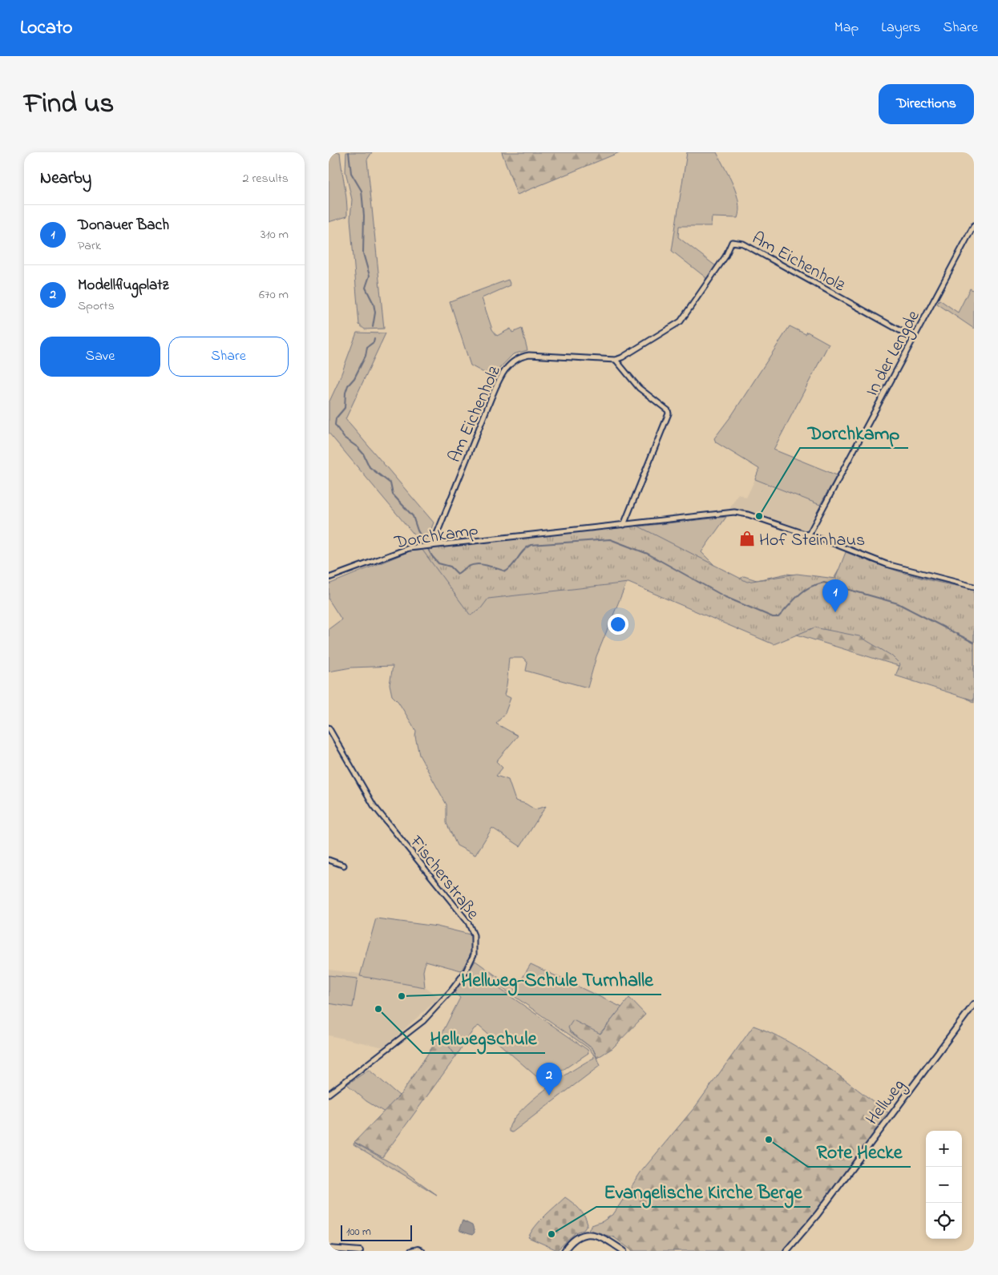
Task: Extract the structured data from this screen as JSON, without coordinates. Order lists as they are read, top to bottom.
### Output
{
  "streets": {
    "street": [
      "Am Eichenholz",
      "In der Lengde",
      "Dorchkamp",
      "Fischerstraße",
      "Hellweg"
    ]
  },
  "crossings": [
    ["Am Eichenholz", "In der Lengde"],
    ["Am Eichenholz", "Dorchkamp"],
    ["In der Lengde", "Dorchkamp"]
  ],
  "places": {
    "other": [
      "Dorchkamp",
      "Hellweg-Schule Turnhalle",
      "Hellwegschule",
      "Rote Hecke",
      "Evangelische Kirche Berge"
    ],
    "shop": ["Hof Steinhaus"]
  },
  "scale_bar": "100 m",
  "page": {
    "header": "Locato",
    "nav": ["Map", "Layers", "Share"],
    "title": "Find us",
    "buttons": [
      "Directions",
      ["Save", "Share"]
    ],
    "heading": ["Nearby", "2 results"],
    "list": [
      {
        "mark": "1",
        "name": "Donauer Bach",
        "note": "Park",
        "value": "310 m"
      },
      {
        "mark": "2",
        "name": "Modellflugplatz",
        "note": "Sports",
        "value": "670 m"
      }
    ],
    "pins": ["1", "2"],
    "map_buttons": ["+", "−"],
    "scale": "100 m"
  }
}
